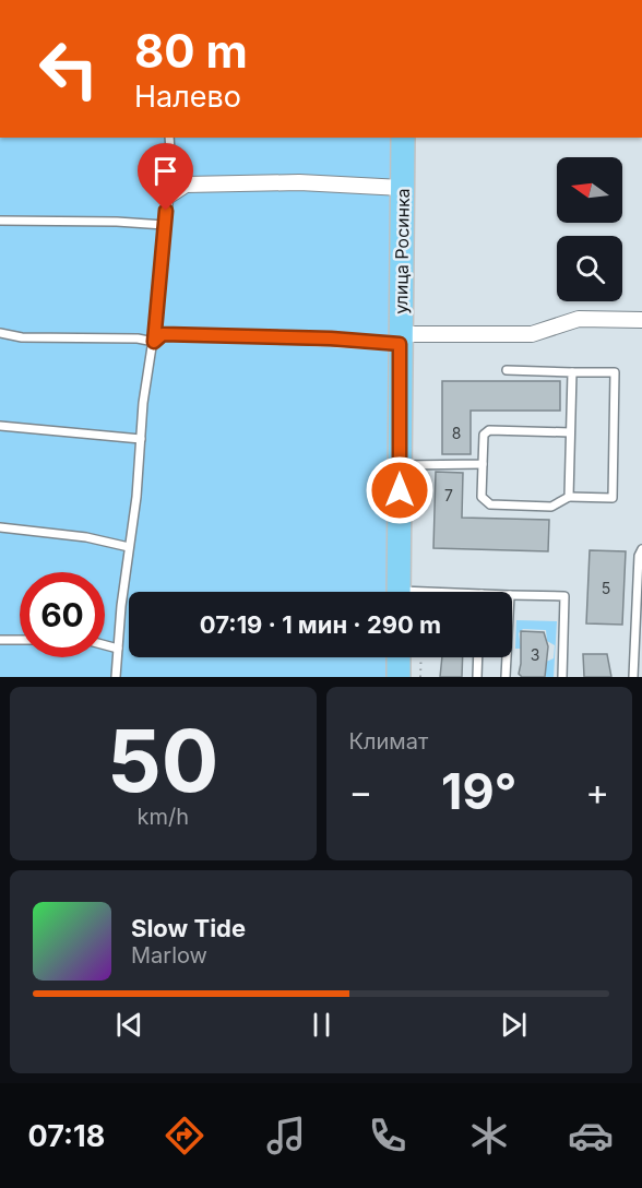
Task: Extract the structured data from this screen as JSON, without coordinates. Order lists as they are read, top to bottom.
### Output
{
  "streets": {
    "main road": ["улица Росинка"]
  },
  "house_numbers": [
    "8",
    "7",
    "5",
    "3"
  ],
  "north": "left",
  "page": {
    "turn": ["80 m", "Налево"],
    "limit": "60",
    "trip": "07:19 · 1 мин · 290 m",
    "tile": [
      ["50", "km/h"],
      "Климат"
    ],
    "heat": ["−", "19°", "+"],
    "song": ["Slow Tide", "Marlow"],
    "tabs": "07:18"
  }
}
